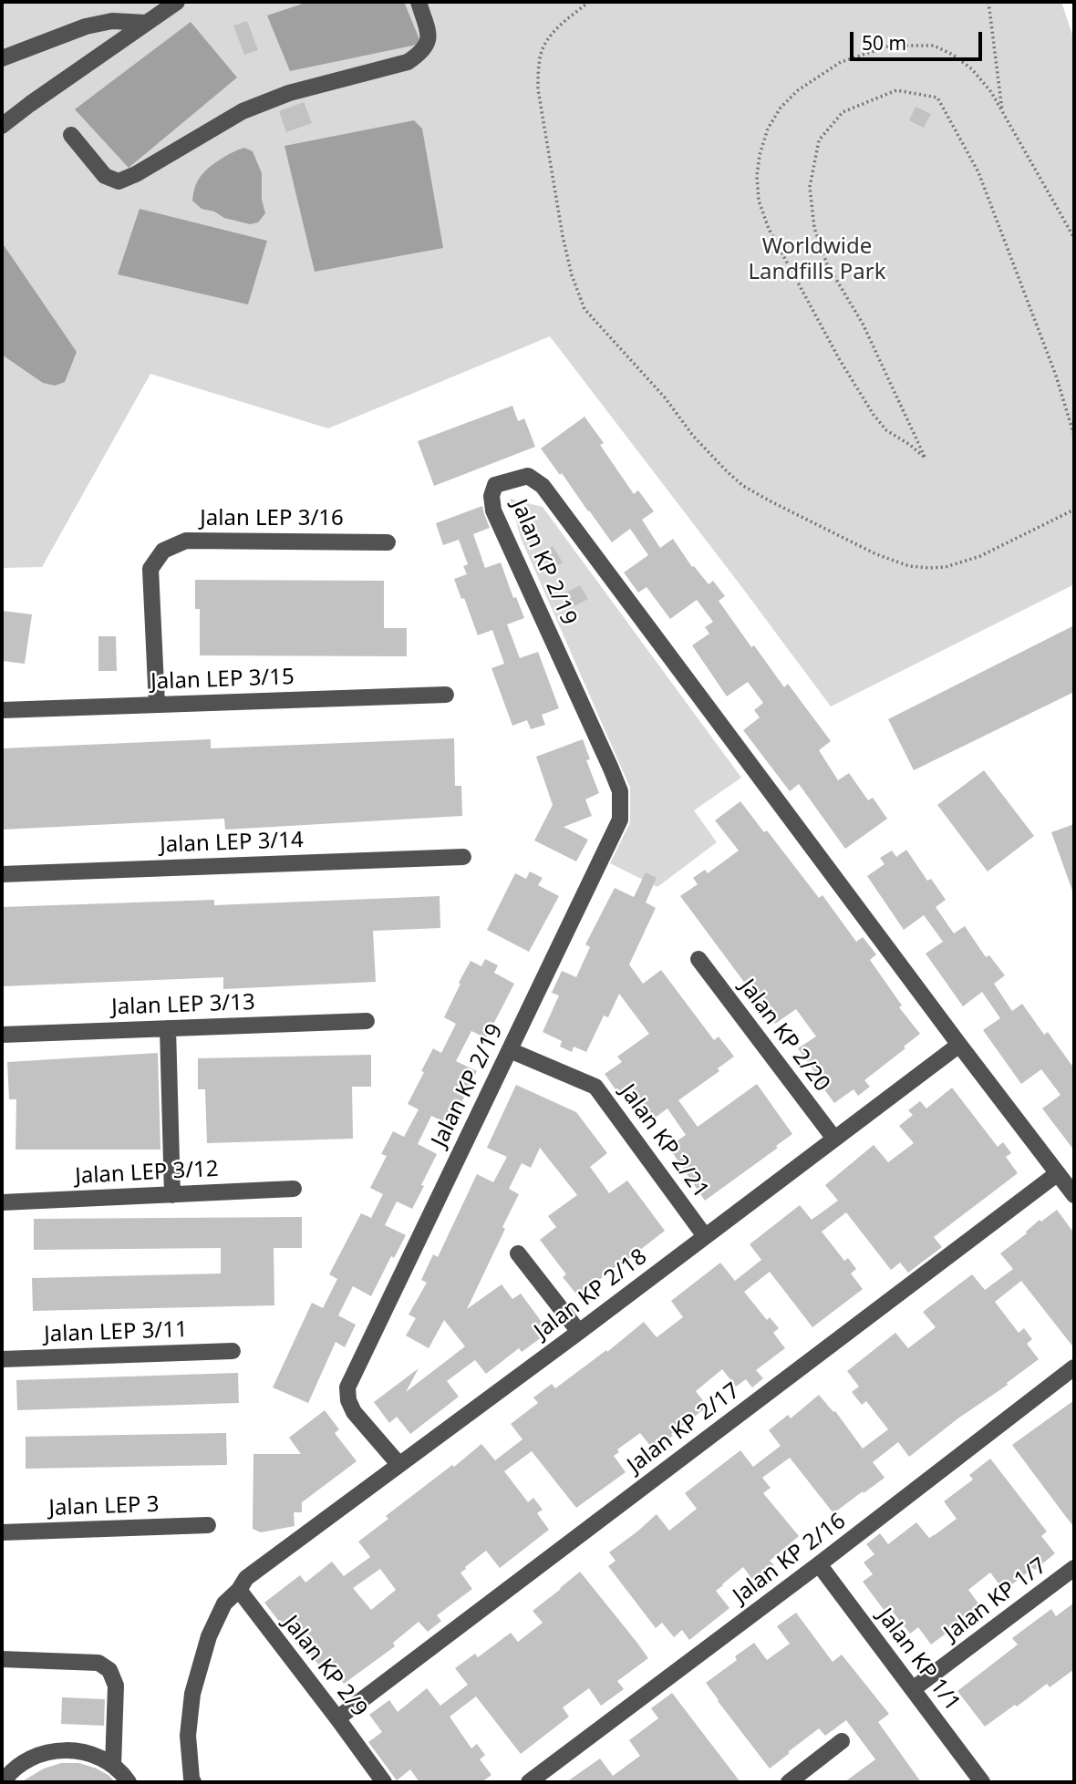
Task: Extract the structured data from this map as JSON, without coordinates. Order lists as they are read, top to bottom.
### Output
{
  "streets": {
    "street": [
      "Jalan LEP 3/16",
      "Jalan KP 2/19",
      "Jalan LEP 3/15",
      "Jalan LEP 3/14",
      "Jalan LEP 3/13",
      "Jalan KP 2/20",
      "Jalan KP 2/21",
      "Jalan LEP 3/12",
      "Jalan KP 2/18",
      "Jalan LEP 3/11",
      "Jalan KP 2/17",
      "Jalan LEP 3",
      "Jalan KP 2/16",
      "Jalan KP 1/7",
      "Jalan KP 1/1",
      "Jalan KP 2/9"
    ]
  },
  "crossings": [
    ["Jalan LEP 3/16", "Jalan LEP 3/15"],
    ["Jalan KP 2/19", "Jalan KP 2/21"],
    ["Jalan KP 2/19", "Jalan KP 2/18"],
    ["Jalan KP 2/19", "Jalan KP 2/17"],
    ["Jalan KP 2/20", "Jalan KP 2/18"],
    ["Jalan KP 2/21", "Jalan KP 2/18"],
    ["Jalan KP 2/18", "Jalan KP 2/9"],
    ["Jalan KP 2/17", "Jalan KP 2/9"],
    ["Jalan KP 2/16", "Jalan KP 1/1"],
    ["Jalan KP 1/7", "Jalan KP 1/1"]
  ],
  "parks": ["Worldwide Landfills Park"],
  "scale_bar": "50 m"
}
